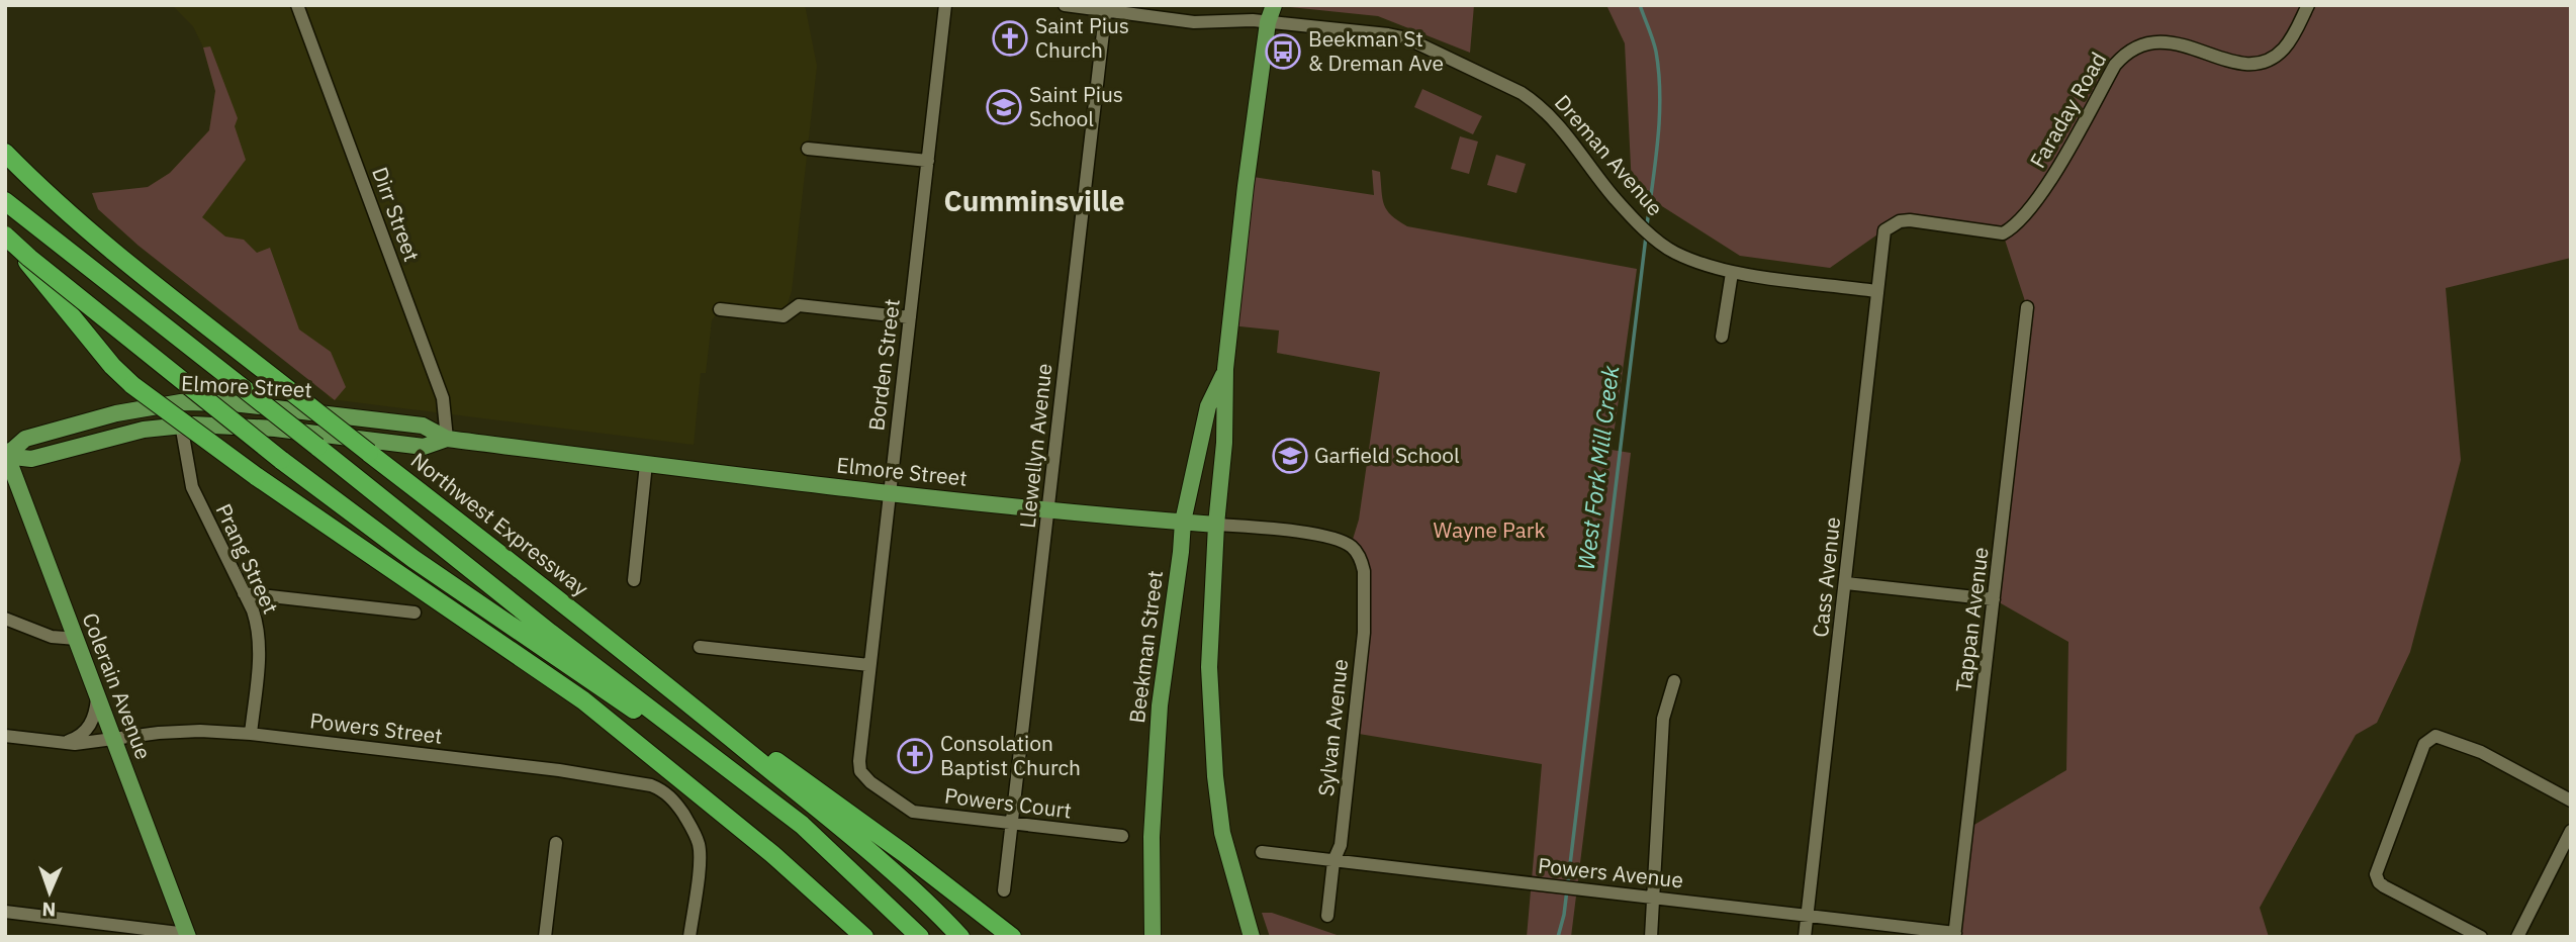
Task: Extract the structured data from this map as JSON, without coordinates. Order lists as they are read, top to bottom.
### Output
{
  "streets": {
    "highway": ["Northwest Expressway"],
    "main road": ["Elmore Street", "Beekman Street", "Colerain Avenue"],
    "street": [
      "Faraday Road",
      "Dreman Avenue",
      "Dirr Street",
      "Borden Street",
      "Llewellyn Avenue",
      "Prang Street",
      "Cass Avenue",
      "Tappan Avenue",
      "Sylvan Avenue",
      "Powers Street",
      "Powers Court",
      "Powers Avenue"
    ]
  },
  "crossings": [
    ["Faraday Road", "Cass Avenue"],
    ["Dreman Avenue", "Llewellyn Avenue"],
    ["Dreman Avenue", "Cass Avenue"],
    ["Dreman Avenue", "Beekman Street"],
    ["Dirr Street", "Elmore Street"],
    ["Borden Street", "Elmore Street"],
    ["Borden Street", "Powers Court"],
    ["Elmore Street", "Llewellyn Avenue"],
    ["Elmore Street", "Prang Street"],
    ["Elmore Street", "Beekman Street"],
    ["Elmore Street", "Colerain Avenue"],
    ["Elmore Street", "Sylvan Avenue"],
    ["Llewellyn Avenue", "Powers Court"],
    ["Prang Street", "Powers Street"],
    ["Cass Avenue", "Powers Avenue"],
    ["Tappan Avenue", "Powers Avenue"],
    ["Colerain Avenue", "Powers Street"],
    ["Sylvan Avenue", "Powers Avenue"]
  ],
  "districts": ["Cumminsville"],
  "water": ["West Fork Mill Creek"],
  "parks": ["Wayne Park"],
  "places": {
    "church": ["Saint Pius Church", "Consolation Baptist Church"],
    "bus stop": ["Beekman St & Dreman Ave"],
    "school or university": ["Saint Pius School", "Garfield School"]
  },
  "north": "bottom"
}
